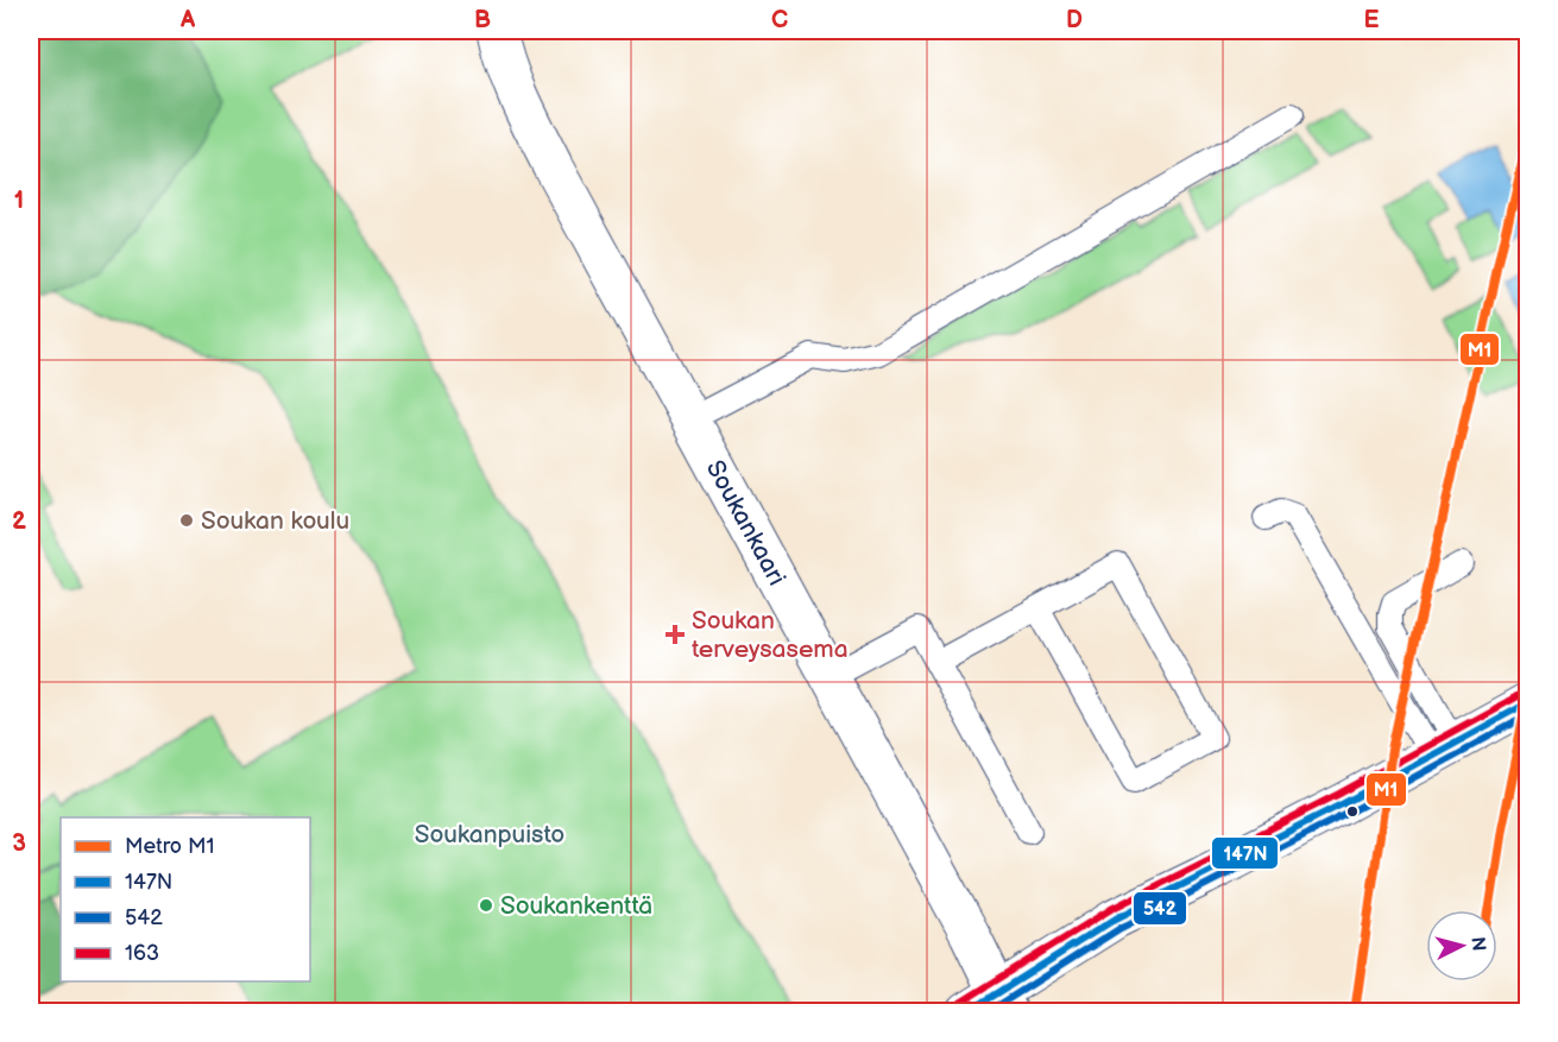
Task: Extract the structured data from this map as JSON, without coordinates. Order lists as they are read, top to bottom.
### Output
{
  "streets": {
    "street": ["Soukankaari"]
  },
  "parks": ["Soukanpuisto"],
  "places": {
    "other": ["Soukan koulu", "Soukankenttä"],
    "health": ["Soukan terveysasema"]
  },
  "lines": [
    "metro line M1",
    "transit line 163",
    "transit line 147N",
    "transit line 542"
  ],
  "legend": [
    "Metro M1",
    "147N",
    "542",
    "163"
  ],
  "north": "right",
  "grid": {
    "columns": [
      "A",
      "B",
      "C",
      "D",
      "E"
    ],
    "rows": ["1", "2", "3"]
  }
}
